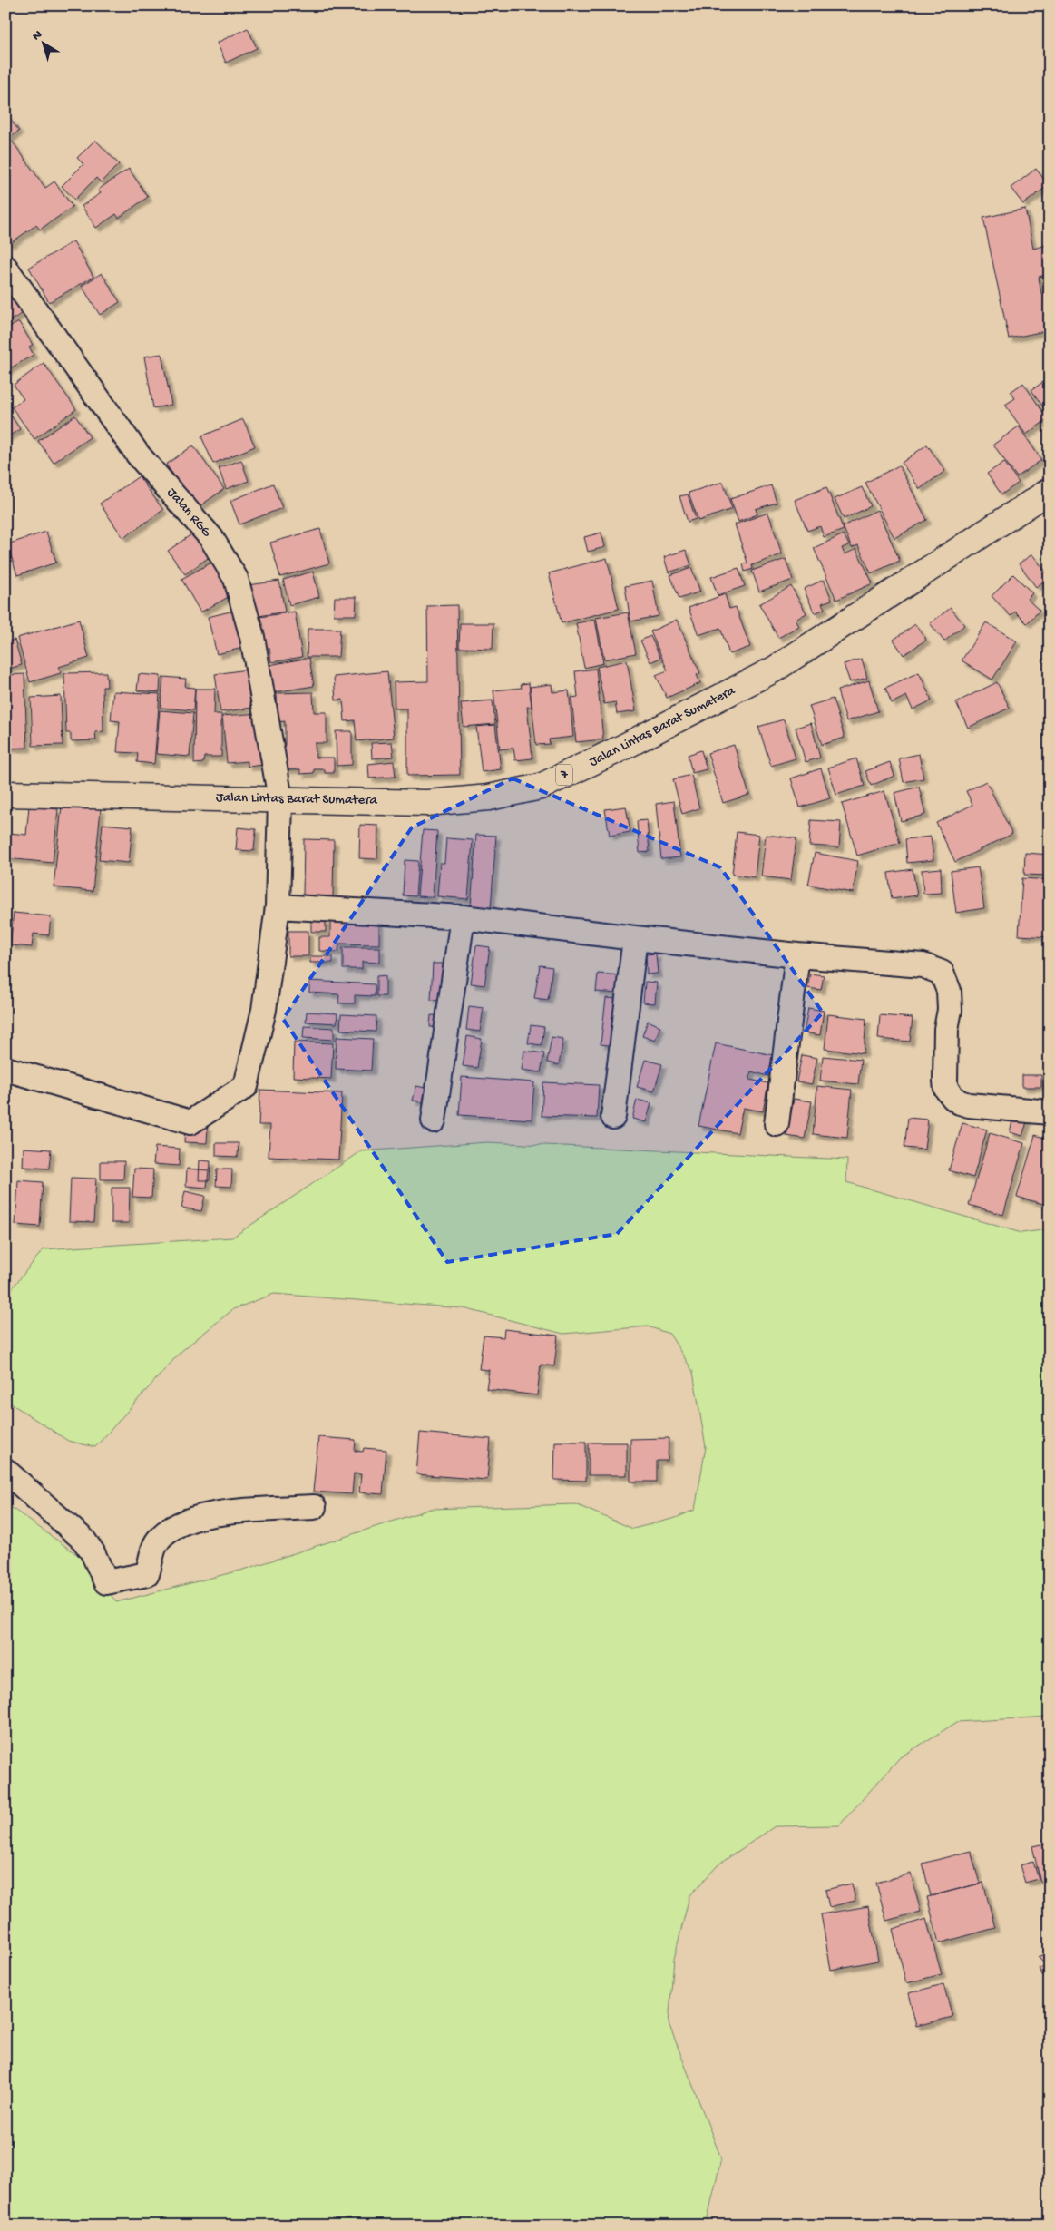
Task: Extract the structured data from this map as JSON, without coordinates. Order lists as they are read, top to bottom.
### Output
{
  "streets": {
    "highway": ["Jalan Lintas Barat Sumatera", "7"],
    "street": ["Jalan RGG"]
  },
  "crossings": [
    ["Jalan RGG", "Jalan Lintas Barat Sumatera"]
  ],
  "north": "top left"
}
